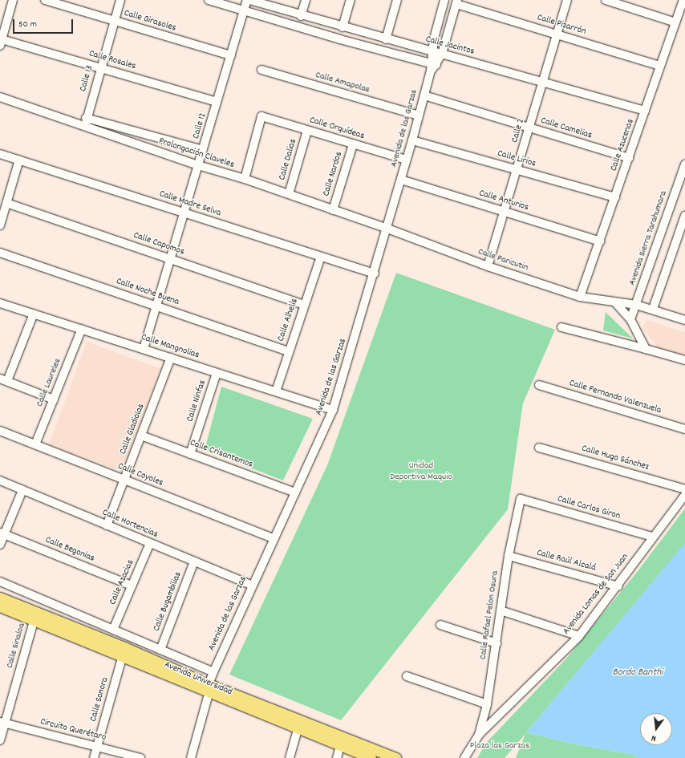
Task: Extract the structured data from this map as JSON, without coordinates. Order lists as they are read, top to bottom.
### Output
{
  "streets": {
    "main road": ["Avenida Universidad"],
    "street": [
      "Calle Girasoles",
      "Calle Pizarrón",
      "Calle Jacintos",
      "Calle Rosales",
      "Calle 13",
      "Calle Amapolas",
      "Calle 12",
      "Calle Orquídeas",
      "Avenida de las Garzas",
      "Calle Camelias",
      "Calle 2",
      "Calle Azucenas",
      "Prolongación Claveles",
      "Calle Lirios",
      "Calle Dalias",
      "Calle Nardos",
      "Calle Anturios",
      "Calle Madre Selva",
      "Avenida Sierra Tarahumara",
      "Calle Capomos",
      "Calle Paricutin",
      "Calle Noche Buena",
      "Calle Alhelís",
      "Calle Mangnolias",
      "Calle Laureles",
      "Calle Fernando Valenzuela",
      "Calle Ninfas",
      "Calle Gladiolas",
      "Calle Crisantemos",
      "Calle Hugo Sánchez",
      "Calle Coyoles",
      "Calle Carlos Giron",
      "Calle Hortencias",
      "Calle Begonias",
      "Calle Raúl Alcalá",
      "Calle Azacias",
      "Avenida Lomas de San Juan",
      "Calle Bugambilias",
      "Calle Rafael Pelon Osura",
      "Calle Sinaloa",
      "Calle Sonora",
      "Circuito Querétaro"
    ]
  },
  "crossings": [
    ["Calle Girasoles", "Calle 13"],
    ["Calle Girasoles", "Calle 12"],
    ["Calle Pizarrón", "Avenida de las Garzas"],
    ["Calle Pizarrón", "Calle 2"],
    ["Calle Pizarrón", "Calle Azucenas"],
    ["Calle Jacintos", "Calle 12"],
    ["Calle Jacintos", "Avenida de las Garzas"],
    ["Calle Jacintos", "Calle 2"],
    ["Calle Jacintos", "Calle Azucenas"],
    ["Calle Rosales", "Calle 13"],
    ["Calle Rosales", "Calle 12"],
    ["Calle 13", "Prolongación Claveles"],
    ["Calle Amapolas", "Avenida de las Garzas"],
    ["Calle 12", "Prolongación Claveles"],
    ["Calle 12", "Calle Madre Selva"],
    ["Calle 12", "Calle Capomos"],
    ["Calle 12", "Calle Noche Buena"],
    ["Calle 12", "Calle Mangnolias"],
    ["Calle Orquídeas", "Avenida de las Garzas"],
    ["Calle Orquídeas", "Prolongación Claveles"],
    ["Calle Orquídeas", "Calle Dalias"],
    ["Calle Orquídeas", "Calle Nardos"],
    ["Avenida de las Garzas", "Calle Camelias"],
    ["Avenida de las Garzas", "Prolongación Claveles"],
    ["Avenida de las Garzas", "Calle Lirios"],
    ["Avenida de las Garzas", "Calle Anturios"],
    ["Avenida de las Garzas", "Calle Madre Selva"],
    ["Avenida de las Garzas", "Calle Paricutin"],
    ["Avenida de las Garzas", "Calle Mangnolias"],
    ["Avenida de las Garzas", "Calle Crisantemos"],
    ["Avenida de las Garzas", "Calle Coyoles"],
    ["Avenida de las Garzas", "Calle Hortencias"],
    ["Avenida de las Garzas", "Avenida Universidad"],
    ["Calle Camelias", "Calle 2"],
    ["Calle Camelias", "Calle Azucenas"],
    ["Calle 2", "Calle Lirios"],
    ["Calle 2", "Calle Anturios"],
    ["Calle 2", "Calle Paricutin"],
    ["Calle Azucenas", "Calle Lirios"],
    ["Calle Azucenas", "Calle Anturios"],
    ["Calle Azucenas", "Calle Paricutin"],
    ["Prolongación Claveles", "Calle Dalias"],
    ["Prolongación Claveles", "Calle Nardos"],
    ["Prolongación Claveles", "Calle Paricutin"],
    ["Calle Madre Selva", "Calle Alhelís"],
    ["Avenida Sierra Tarahumara", "Calle Paricutin"],
    ["Calle Capomos", "Calle Alhelís"],
    ["Calle Noche Buena", "Calle Alhelís"],
    ["Calle Alhelís", "Calle Mangnolias"],
    ["Calle Mangnolias", "Calle Laureles"],
    ["Calle Mangnolias", "Calle Ninfas"],
    ["Calle Mangnolias", "Calle Gladiolas"],
    ["Calle Laureles", "Calle Coyoles"],
    ["Calle Ninfas", "Calle Crisantemos"],
    ["Calle Gladiolas", "Calle Crisantemos"],
    ["Calle Gladiolas", "Calle Coyoles"],
    ["Calle Gladiolas", "Calle Hortencias"],
    ["Calle Carlos Giron", "Avenida Lomas de San Juan"],
    ["Calle Carlos Giron", "Calle Rafael Pelon Osura"],
    ["Calle Hortencias", "Calle Azacias"],
    ["Calle Hortencias", "Calle Bugambilias"],
    ["Calle Begonias", "Calle Azacias"],
    ["Calle Raúl Alcalá", "Avenida Lomas de San Juan"],
    ["Calle Raúl Alcalá", "Calle Rafael Pelon Osura"],
    ["Avenida Lomas de San Juan", "Calle Rafael Pelon Osura"],
    ["Calle Sinaloa", "Avenida Universidad"],
    ["Calle Sinaloa", "Circuito Querétaro"],
    ["Avenida Universidad", "Calle Sonora"],
    ["Calle Sonora", "Circuito Querétaro"]
  ],
  "water": ["Bordo Banthi"],
  "parks": ["Unidad Deportiva Maquio", "Plaza las Garzas"],
  "scale_bar": "50 m",
  "north": "bottom"
}
